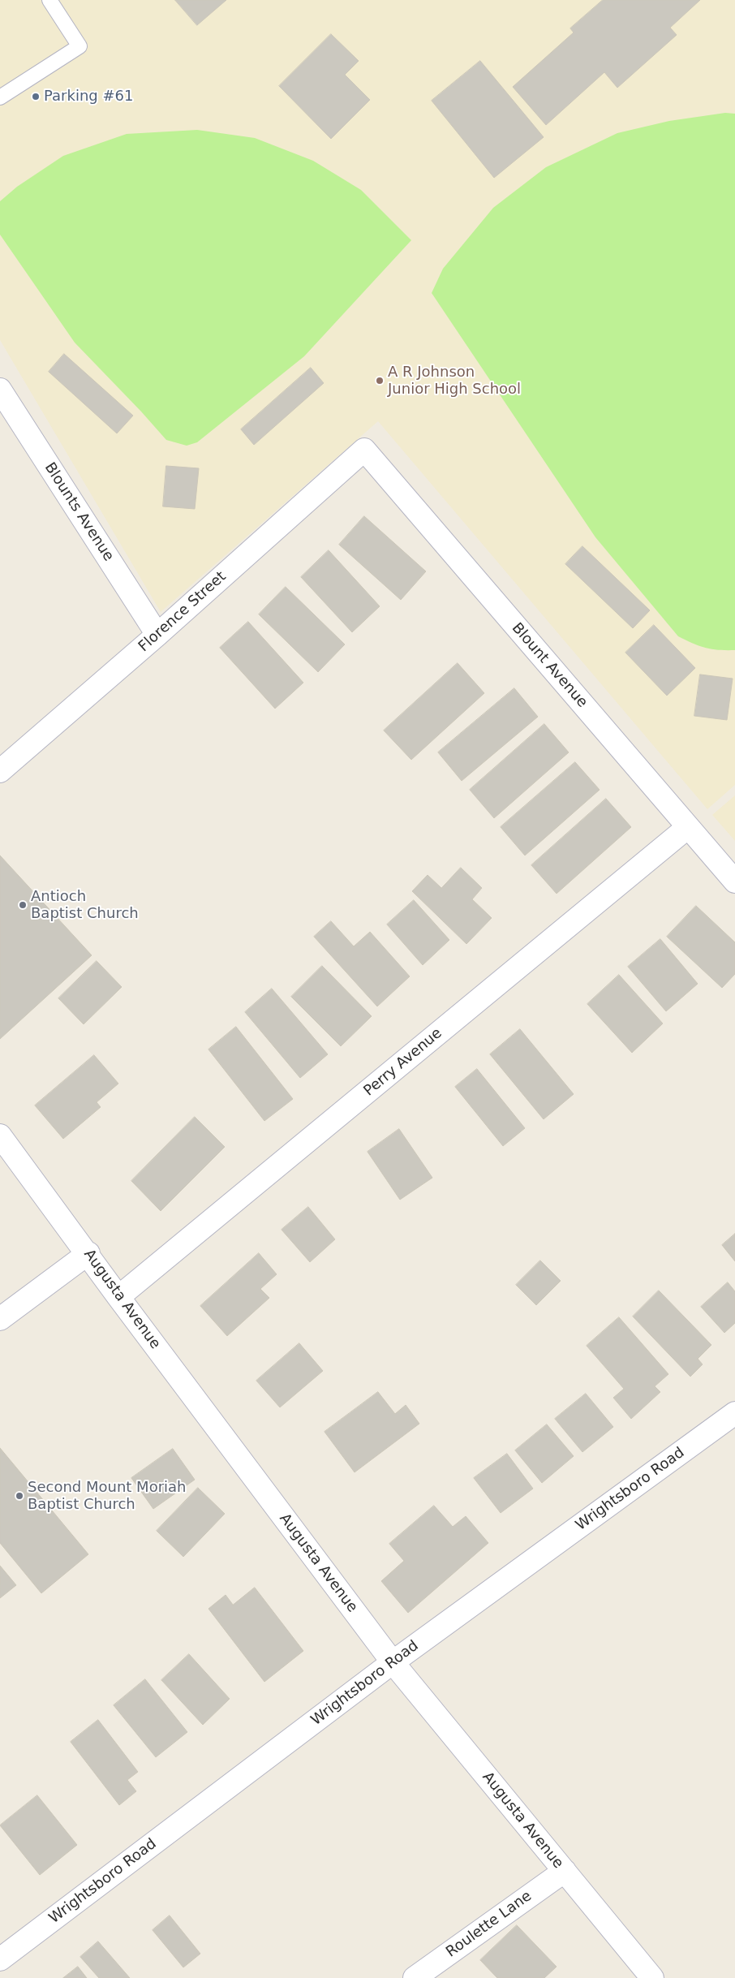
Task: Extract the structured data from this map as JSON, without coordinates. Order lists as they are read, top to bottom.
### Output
{
  "streets": {
    "street": [
      "Blounts Avenue",
      "Florence Street",
      "Blount Avenue",
      "Perry Avenue",
      "Augusta Avenue",
      "Wrightsboro Road",
      "Roulette Lane"
    ]
  },
  "crossings": [
    ["Blounts Avenue", "Florence Street"],
    ["Florence Street", "Blount Avenue"],
    ["Blount Avenue", "Perry Avenue"],
    ["Perry Avenue", "Augusta Avenue"],
    ["Augusta Avenue", "Wrightsboro Road"],
    ["Augusta Avenue", "Roulette Lane"]
  ],
  "places": [
    "Parking #61",
    "A R Johnson Junior High School",
    "Antioch Baptist Church",
    "Second Mount Moriah Baptist Church"
  ]
}
